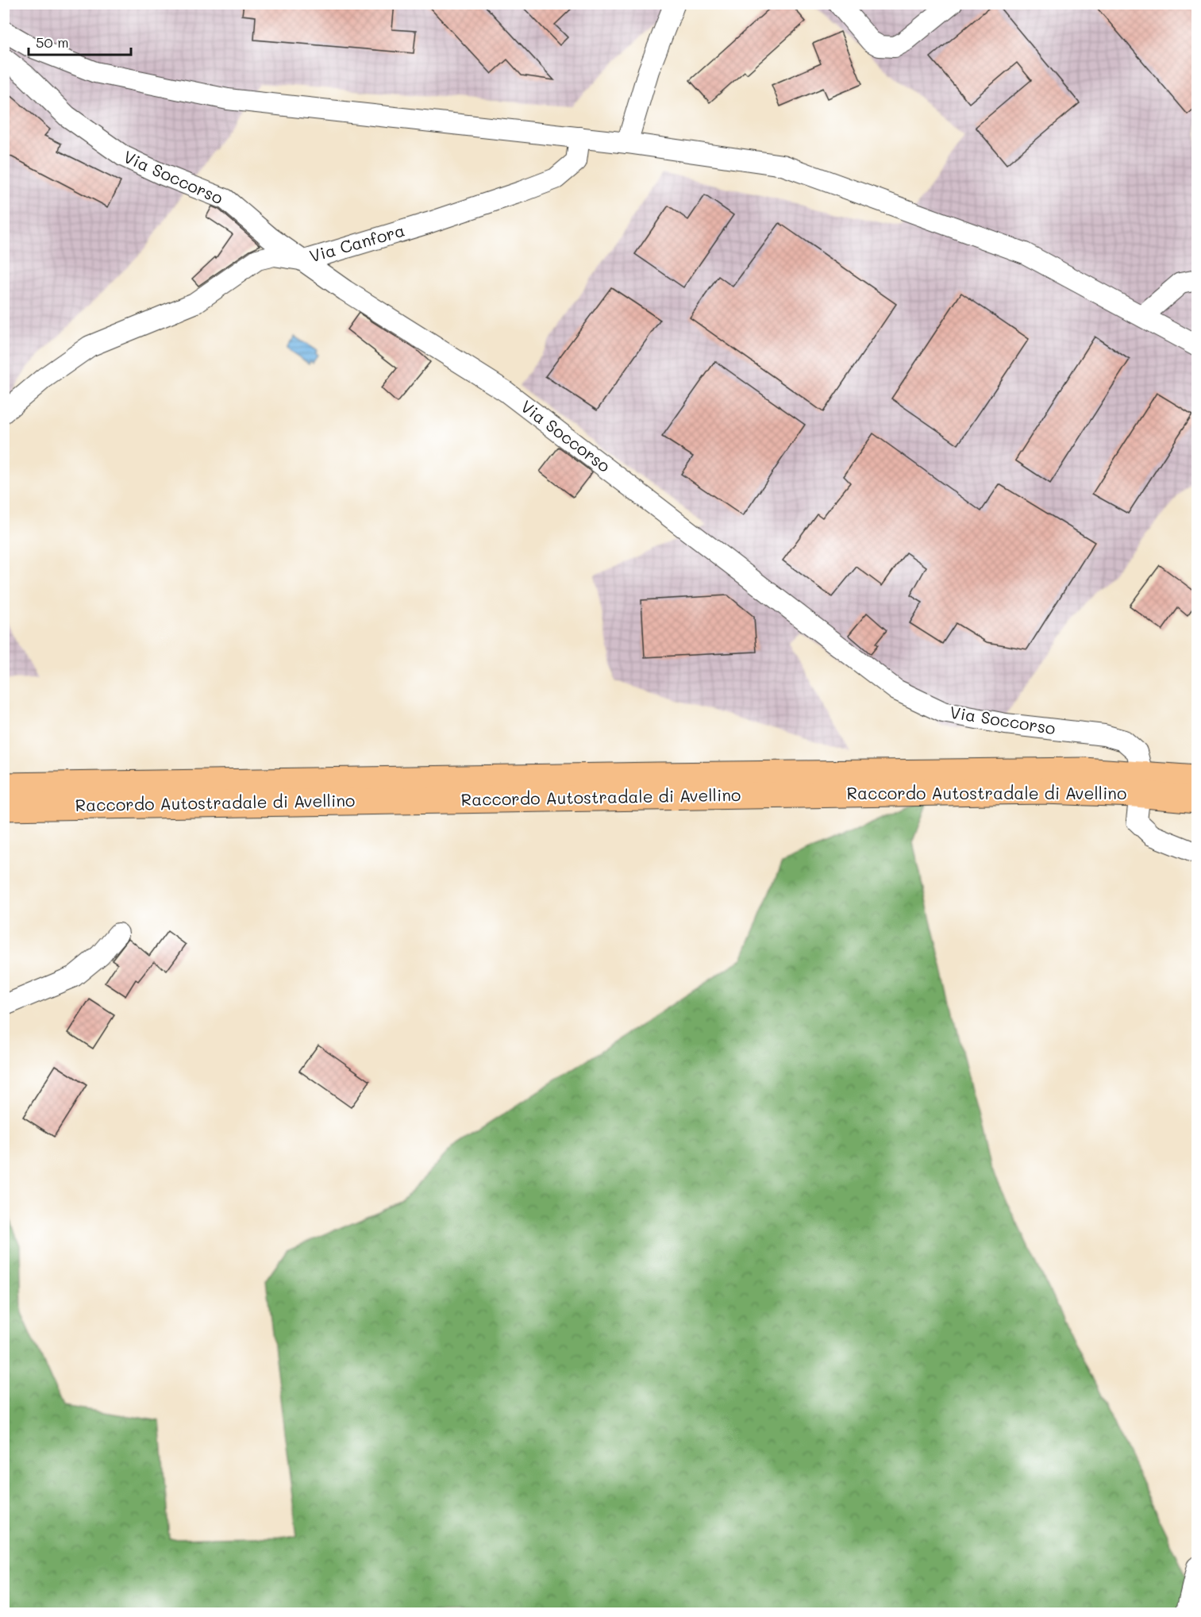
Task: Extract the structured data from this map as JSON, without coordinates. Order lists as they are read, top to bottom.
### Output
{
  "streets": {
    "highway": ["Raccordo Autostradale di Avellino"],
    "street": ["Via Soccorso", "Via Canfora"]
  },
  "crossings": [
    ["Via Soccorso", "Via Canfora"]
  ],
  "scale_bar": "50 m"
}
